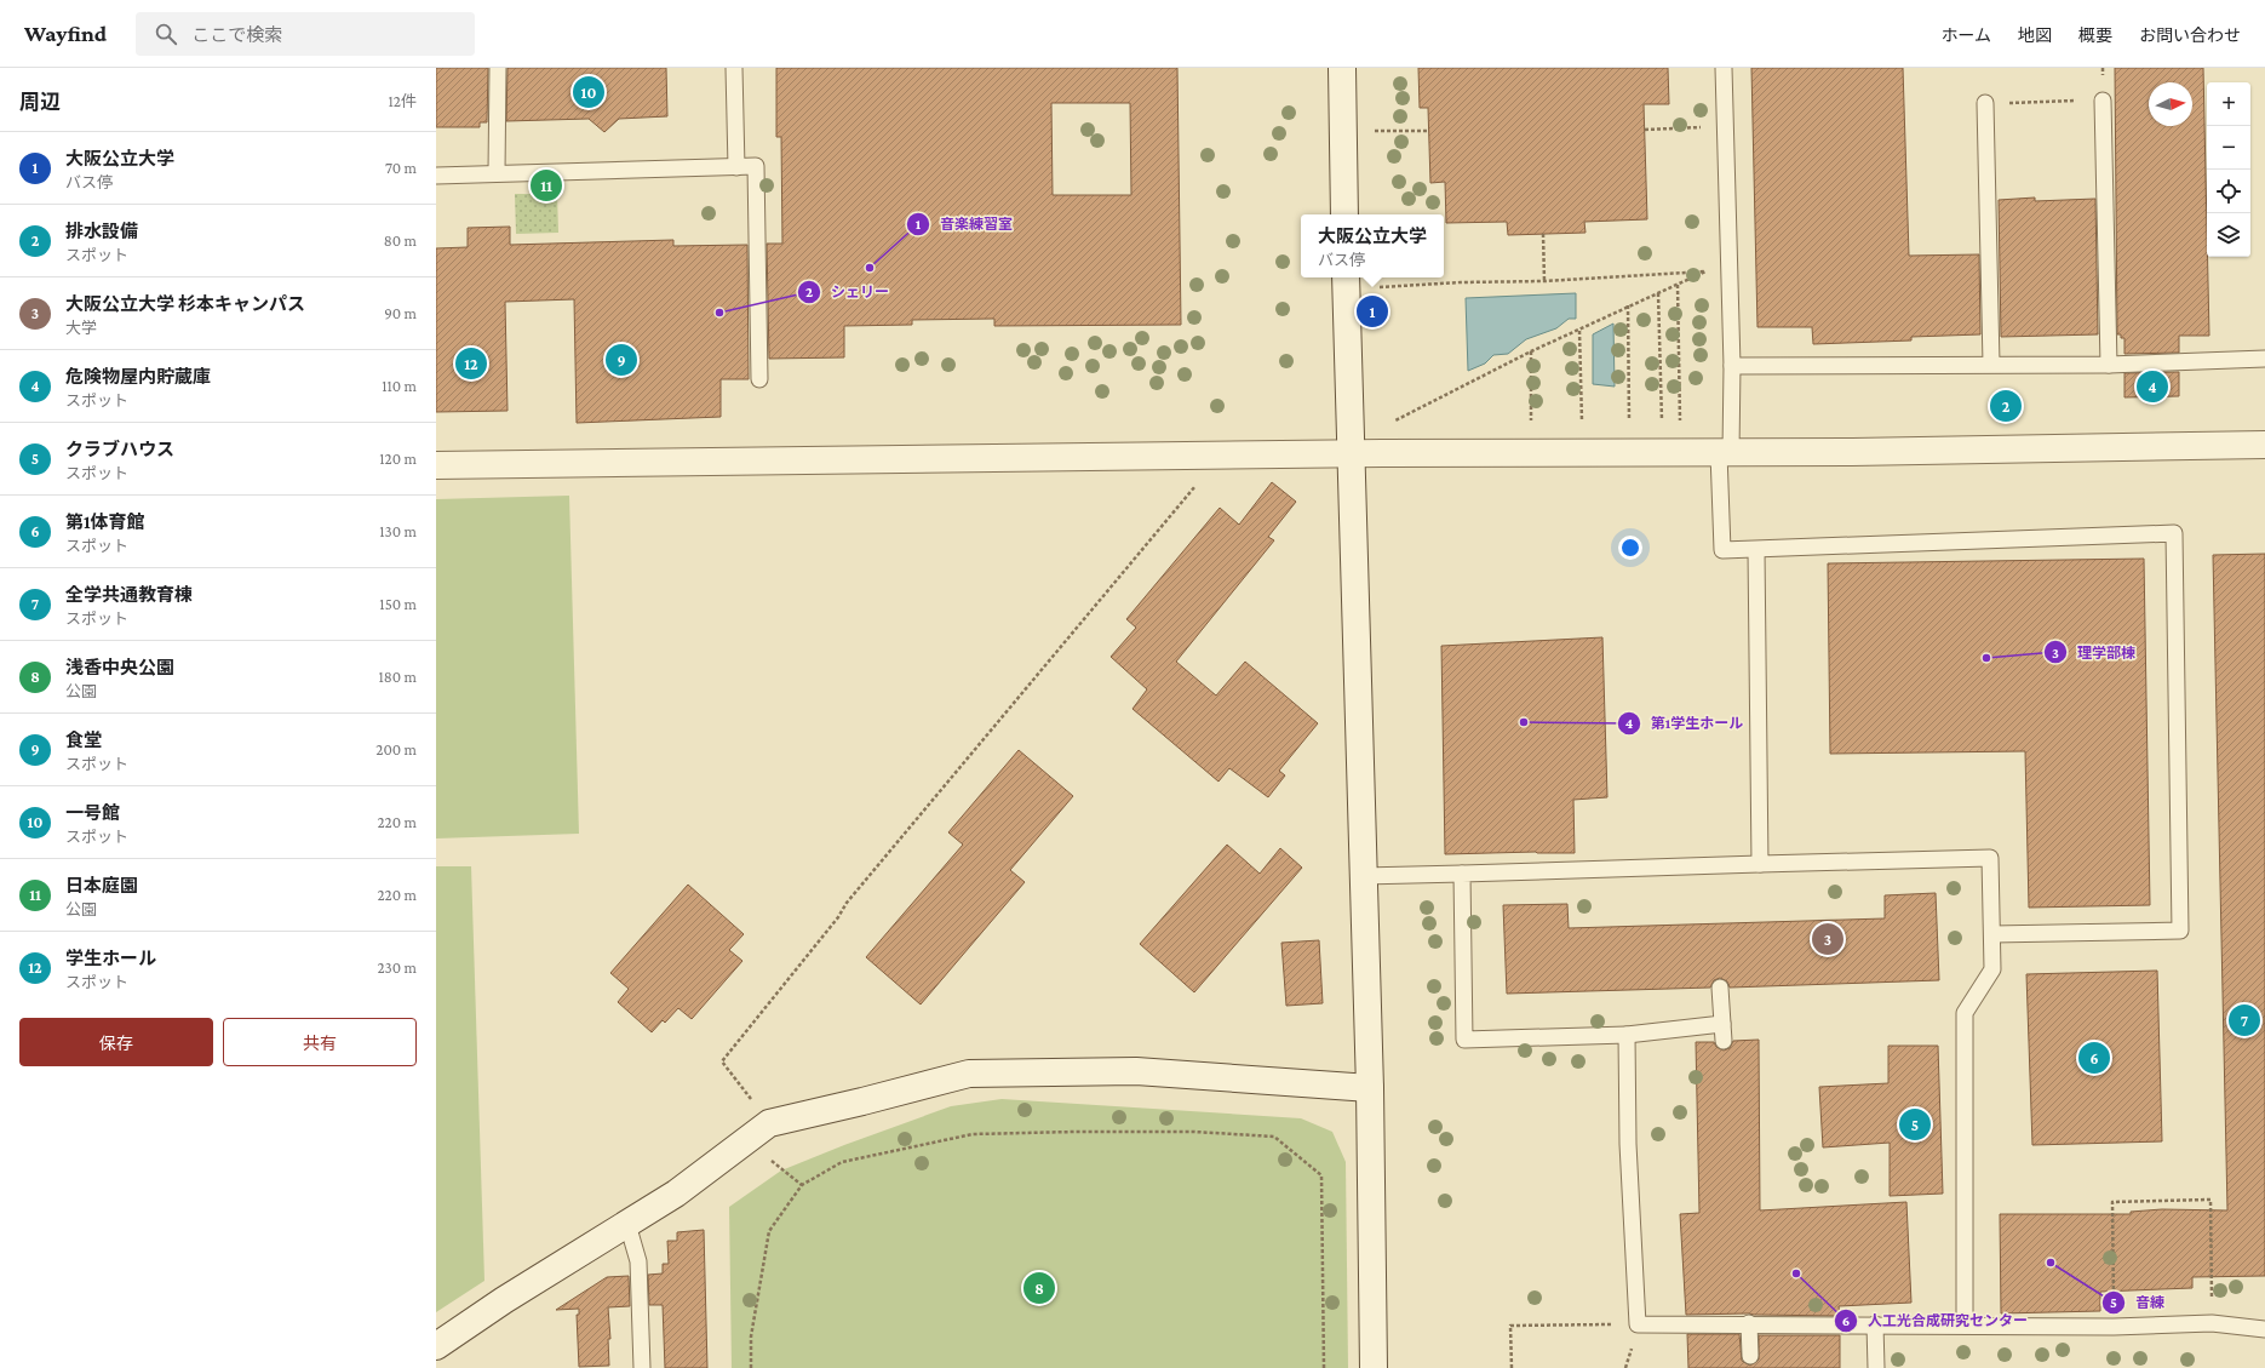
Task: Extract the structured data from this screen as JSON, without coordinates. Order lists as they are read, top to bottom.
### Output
{
  "places": [
    "音楽練習室",
    "シェリー",
    "理学部棟",
    "第1学生ホール",
    "音練",
    "人工光合成研究センター"
  ],
  "north": "right",
  "page": {
    "header": "Wayfind",
    "search": "ここで検索",
    "nav": [
      "ホーム",
      "地図",
      "概要",
      "お問い合わせ"
    ],
    "heading": ["周辺", "12件"],
    "pins": [
      "10",
      "11",
      "1",
      "9",
      "12",
      "4",
      "2",
      "3",
      "7",
      "6",
      "5",
      "8"
    ],
    "map_buttons": ["+", "−"],
    "list": [
      {
        "mark": "1",
        "name": "大阪公立大学",
        "note": "バス停",
        "value": "70 m"
      },
      {
        "mark": "2",
        "name": "排水設備",
        "note": "スポット",
        "value": "80 m"
      },
      {
        "mark": "3",
        "name": "大阪公立大学 杉本キャンパス",
        "note": "大学",
        "value": "90 m"
      },
      {
        "mark": "4",
        "name": "危険物屋内貯蔵庫",
        "note": "スポット",
        "value": "110 m"
      },
      {
        "mark": "5",
        "name": "クラブハウス",
        "note": "スポット",
        "value": "120 m"
      },
      {
        "mark": "6",
        "name": "第1体育館",
        "note": "スポット",
        "value": "130 m"
      },
      {
        "mark": "7",
        "name": "全学共通教育棟",
        "note": "スポット",
        "value": "150 m"
      },
      {
        "mark": "8",
        "name": "浅香中央公園",
        "note": "公園",
        "value": "180 m"
      },
      {
        "mark": "9",
        "name": "食堂",
        "note": "スポット",
        "value": "200 m"
      },
      {
        "mark": "10",
        "name": "一号館",
        "note": "スポット",
        "value": "220 m"
      },
      {
        "mark": "11",
        "name": "日本庭園",
        "note": "公園",
        "value": "220 m"
      },
      {
        "mark": "12",
        "name": "学生ホール",
        "note": "スポット",
        "value": "230 m"
      }
    ],
    "popup": ["大阪公立大学", "バス停"],
    "buttons": ["保存", "共有"]
  }
}
